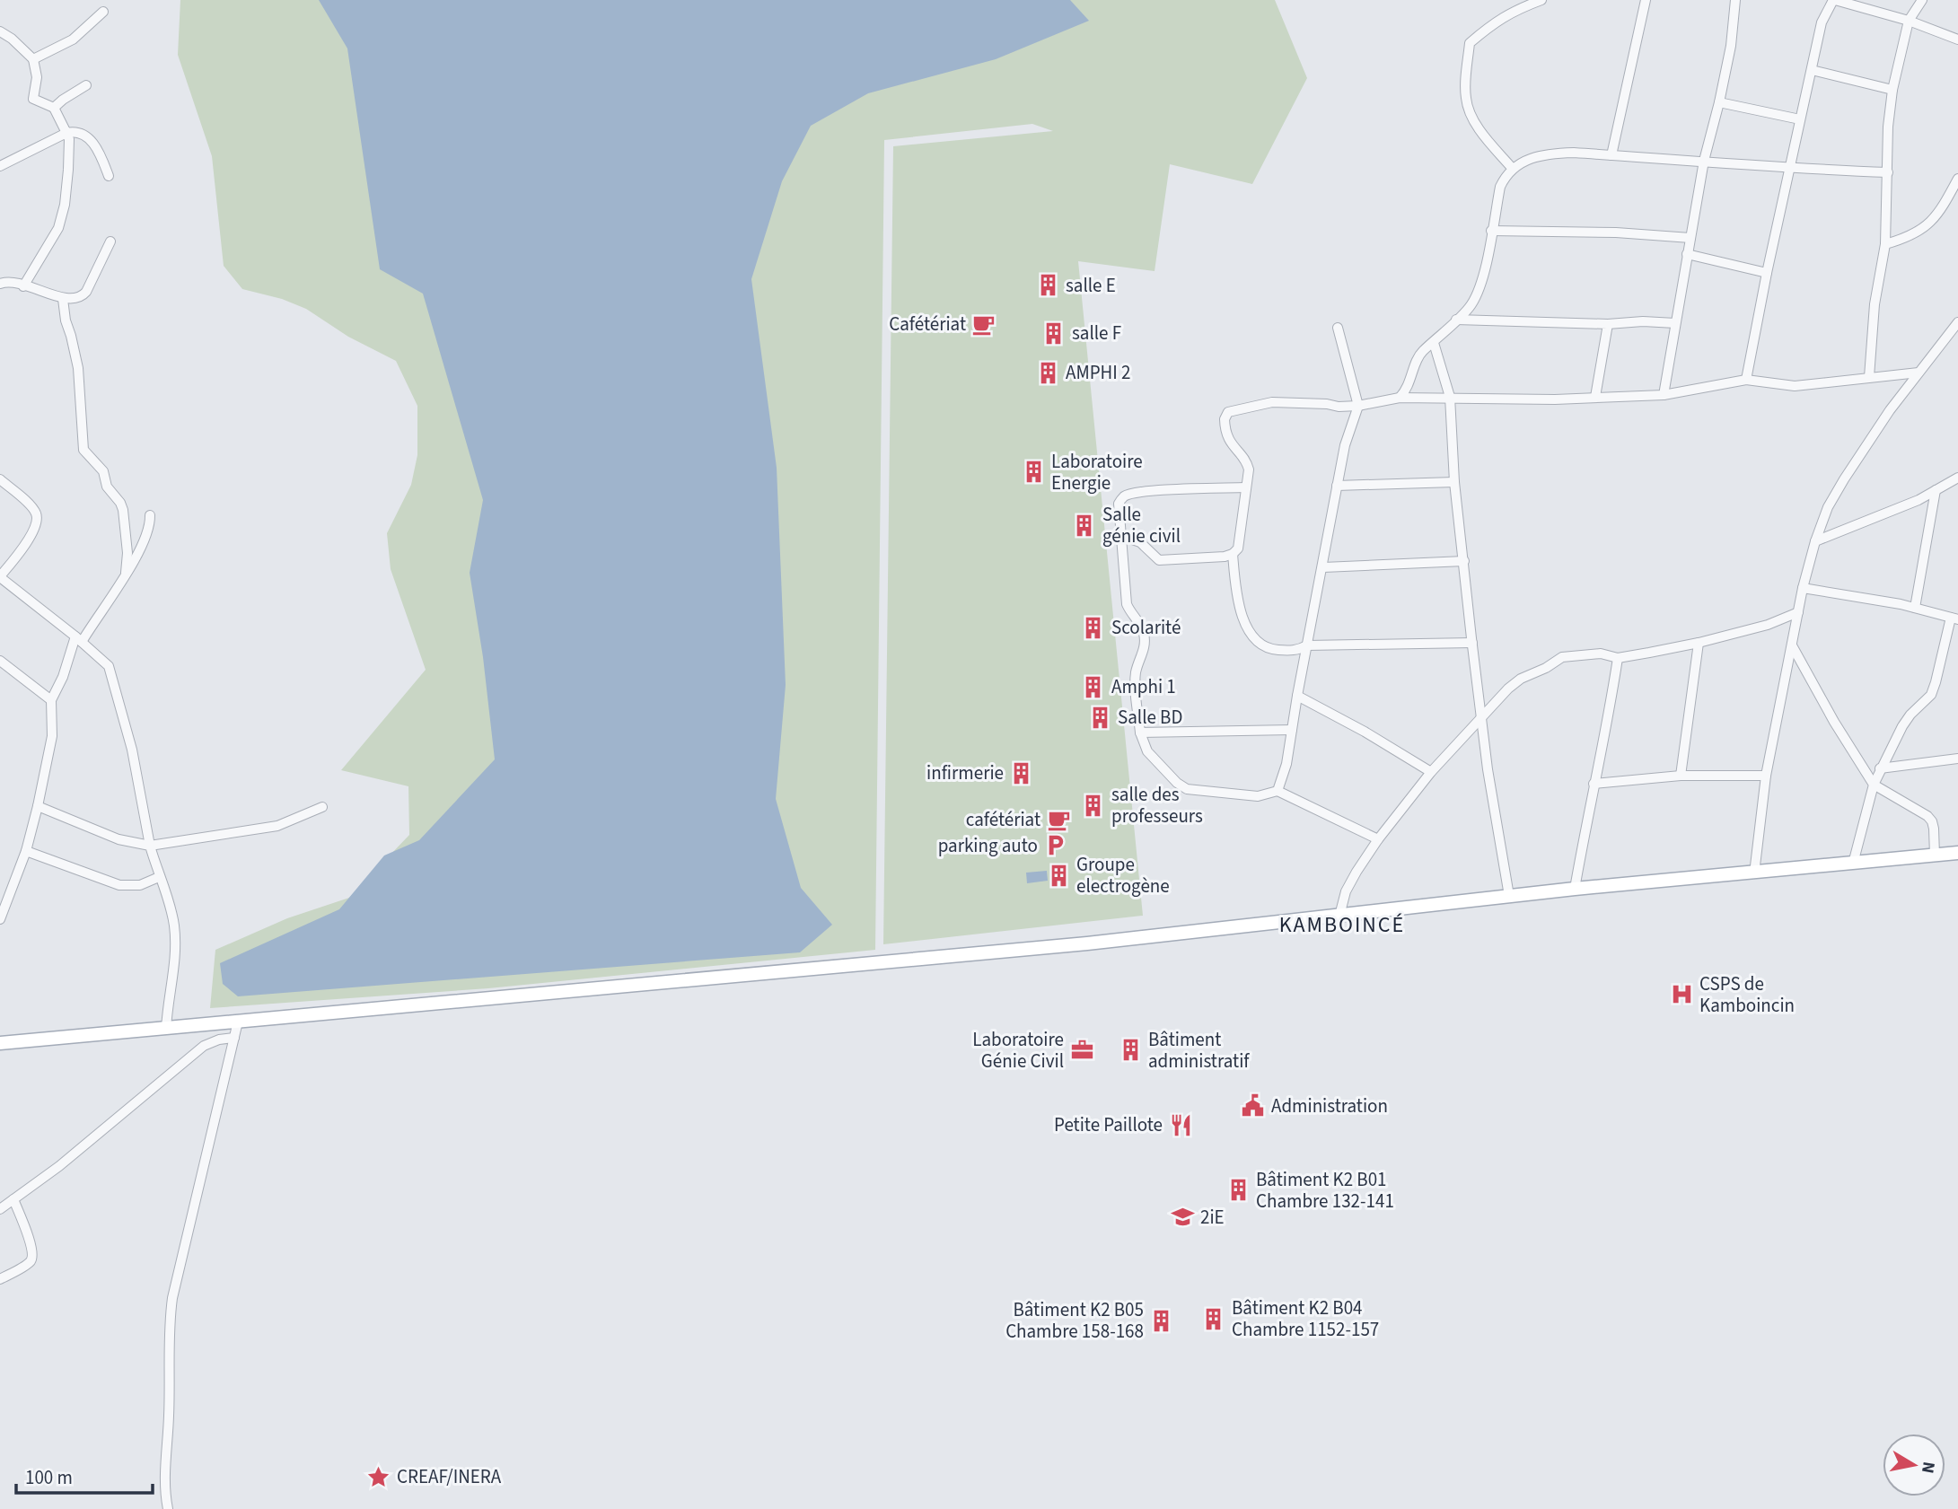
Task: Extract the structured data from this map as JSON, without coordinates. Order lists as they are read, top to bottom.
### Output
{
  "districts": ["KAMBOINCÉ"],
  "places": {
    "building": [
      "salle E",
      "salle F",
      "AMPHI 2",
      "Laboratoire Energie",
      "Salle génie civil",
      "Scolarité",
      "Amphi 1",
      "Salle BD",
      "infirmerie",
      "salle des professeurs",
      "Groupe electrogène",
      "Bâtiment administratif",
      "Bâtiment K2 B01 Chambre 132-141",
      "Bâtiment K2 B04 Chambre 1152-157",
      "Bâtiment K2 B05 Chambre 158-168"
    ],
    "cafe": ["Cafétériat", "cafétériat"],
    "parking": ["parking auto"],
    "hospital": ["CSPS de Kamboincin"],
    "office": ["Laboratoire Génie Civil"],
    "public building": ["Administration"],
    "restaurant": ["Petite Paillote"],
    "school or university": ["2iE"],
    "place": ["CREAF/INERA"]
  },
  "scale_bar": "100 m",
  "north": "right"
}
